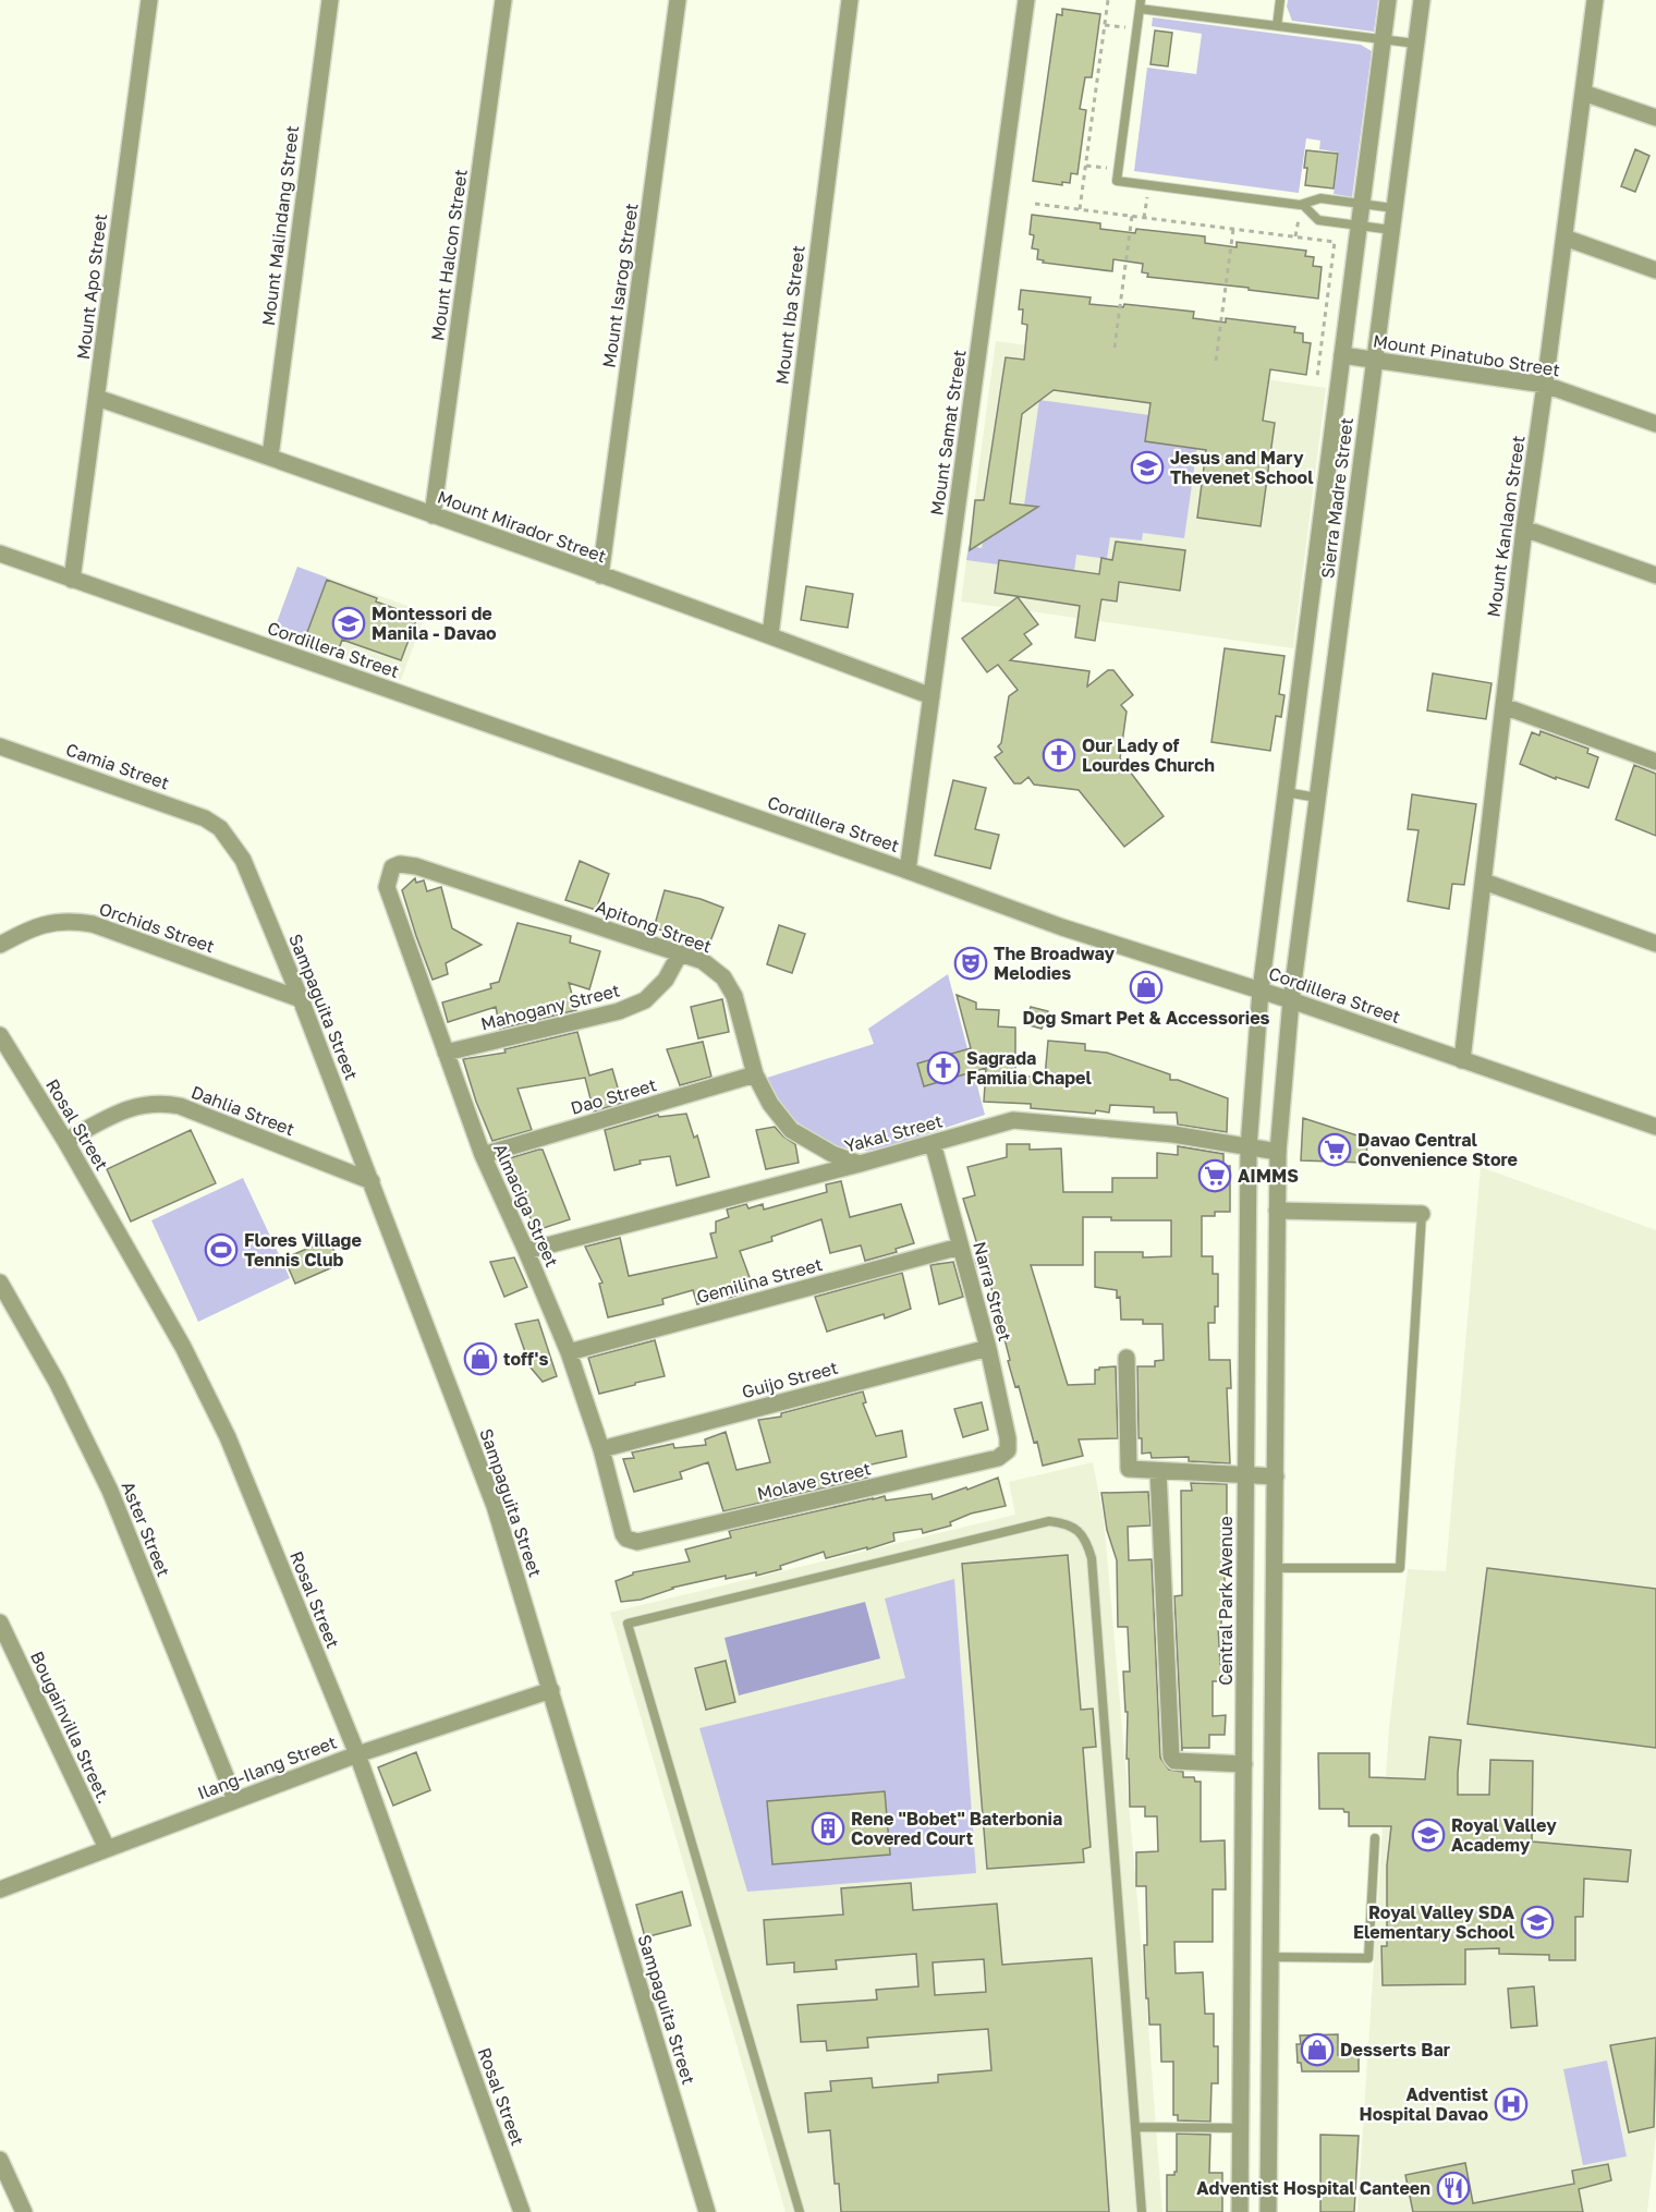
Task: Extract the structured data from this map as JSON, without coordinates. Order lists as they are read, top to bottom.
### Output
{
  "streets": {
    "street": [
      "Mount Malindang Street",
      "Mount Halcon Street",
      "Mount Isarog Street",
      "Mount Apo Street",
      "Mount Iba Street",
      "Mount Pinatubo Street",
      "Mount Samat Street",
      "Sierra Madre Street",
      "Mount Mirador Street",
      "Mount Kanlaon Street",
      "Cordillera Street",
      "Camia Street",
      "Apitong Street",
      "Orchids Street",
      "Sampaguita Street",
      "Mahogany Street",
      "Dao Street",
      "Dahlia Street",
      "Rosal Street",
      "Yakal Street",
      "Almaciga Street",
      "Gemilina Street",
      "Narra Street",
      "Guijo Street",
      "Molave Street",
      "Aster Street",
      "Central Park Avenue",
      "Bougainvilla Street.",
      "Ilang-Ilang Street"
    ]
  },
  "crossings": [
    ["Mount Malindang Street", "Mount Mirador Street"],
    ["Mount Halcon Street", "Mount Mirador Street"],
    ["Mount Isarog Street", "Mount Mirador Street"],
    ["Mount Apo Street", "Mount Mirador Street"],
    ["Mount Apo Street", "Cordillera Street"],
    ["Mount Iba Street", "Mount Mirador Street"],
    ["Mount Pinatubo Street", "Sierra Madre Street"],
    ["Mount Pinatubo Street", "Mount Kanlaon Street"],
    ["Mount Samat Street", "Mount Mirador Street"],
    ["Mount Samat Street", "Cordillera Street"],
    ["Sierra Madre Street", "Cordillera Street"],
    ["Sierra Madre Street", "Central Park Avenue"],
    ["Mount Kanlaon Street", "Cordillera Street"],
    ["Cordillera Street", "Central Park Avenue"],
    ["Camia Street", "Sampaguita Street"],
    ["Apitong Street", "Mahogany Street"],
    ["Apitong Street", "Dao Street"],
    ["Apitong Street", "Yakal Street"],
    ["Apitong Street", "Almaciga Street"],
    ["Orchids Street", "Sampaguita Street"],
    ["Sampaguita Street", "Dahlia Street"],
    ["Sampaguita Street", "Ilang-Ilang Street"],
    ["Mahogany Street", "Almaciga Street"],
    ["Dao Street", "Almaciga Street"],
    ["Dahlia Street", "Rosal Street"],
    ["Rosal Street", "Ilang-Ilang Street"],
    ["Yakal Street", "Almaciga Street"],
    ["Yakal Street", "Narra Street"],
    ["Yakal Street", "Central Park Avenue"],
    ["Almaciga Street", "Gemilina Street"],
    ["Almaciga Street", "Guijo Street"],
    ["Almaciga Street", "Molave Street"],
    ["Gemilina Street", "Narra Street"],
    ["Narra Street", "Guijo Street"],
    ["Narra Street", "Molave Street"],
    ["Aster Street", "Ilang-Ilang Street"],
    ["Bougainvilla Street.", "Ilang-Ilang Street"]
  ],
  "places": {
    "school or university": [
      "Jesus and Mary Thevenet School",
      "Montessori de Manila - Davao",
      "Royal Valley Academy",
      "Royal Valley SDA Elementary School"
    ],
    "church": ["Our Lady of Lourdes Church", "Sagrada Familia Chapel"],
    "theatre": ["The Broadway Melodies"],
    "shop": ["Dog Smart Pet & Accessories", "toff's", "Desserts Bar"],
    "supermarket": ["Davao Central Convenience Store", "AIMMS"],
    "sports": ["Flores Village Tennis Club"],
    "building": ["Rene \"Bobet\" Baterbonia Covered Court"],
    "hospital": ["Adventist Hospital Davao"],
    "restaurant": ["Adventist Hospital Canteen"]
  }
}
